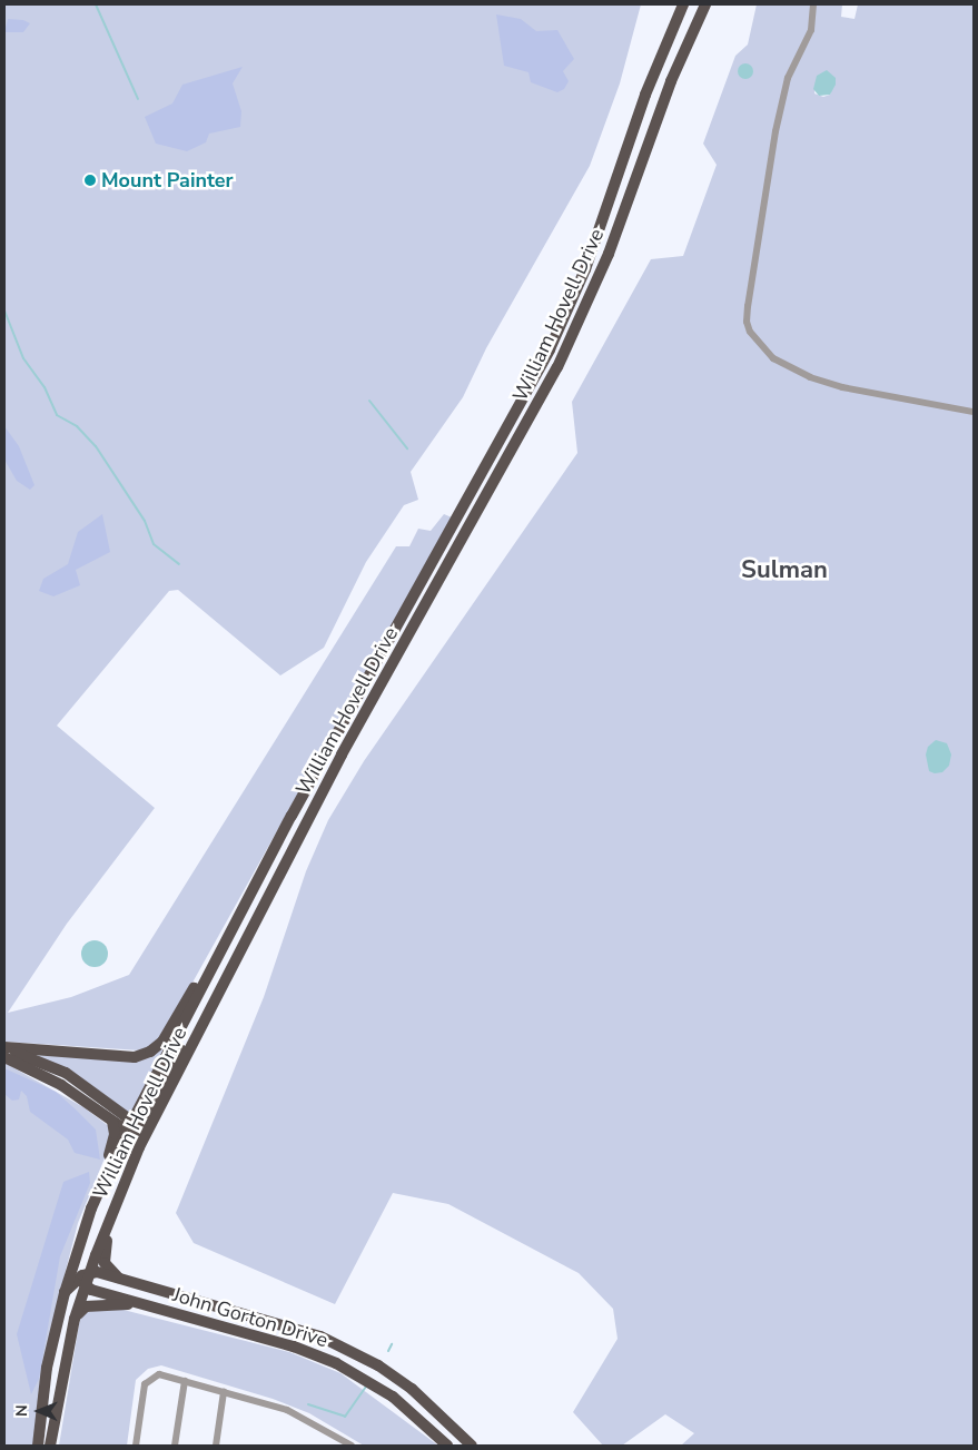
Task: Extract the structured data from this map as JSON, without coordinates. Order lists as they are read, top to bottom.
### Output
{
  "streets": {
    "main road": ["William Hovell Drive", "John Gorton Drive"]
  },
  "crossings": [
    ["William Hovell Drive", "John Gorton Drive"]
  ],
  "districts": ["Sulman"],
  "places": ["Mount Painter"],
  "north": "left"
}
